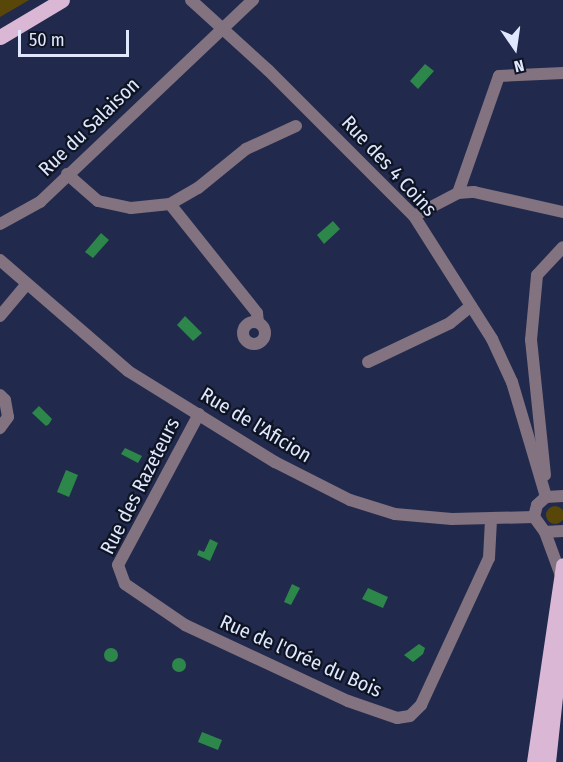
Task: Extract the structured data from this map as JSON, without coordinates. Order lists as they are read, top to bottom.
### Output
{
  "streets": {
    "street": [
      "Rue du Salaison",
      "Rue des 4 Coins",
      "Rue de l'Aficion",
      "Rue des Razeteurs",
      "Rue de l'Orée du Bois"
    ]
  },
  "crossings": [
    ["Rue du Salaison", "Rue des 4 Coins"],
    ["Rue de l'Aficion", "Rue des Razeteurs"],
    ["Rue de l'Aficion", "Rue de l'Orée du Bois"],
    ["Rue des Razeteurs", "Rue de l'Orée du Bois"]
  ],
  "scale_bar": "50 m",
  "north": "bottom"
}
